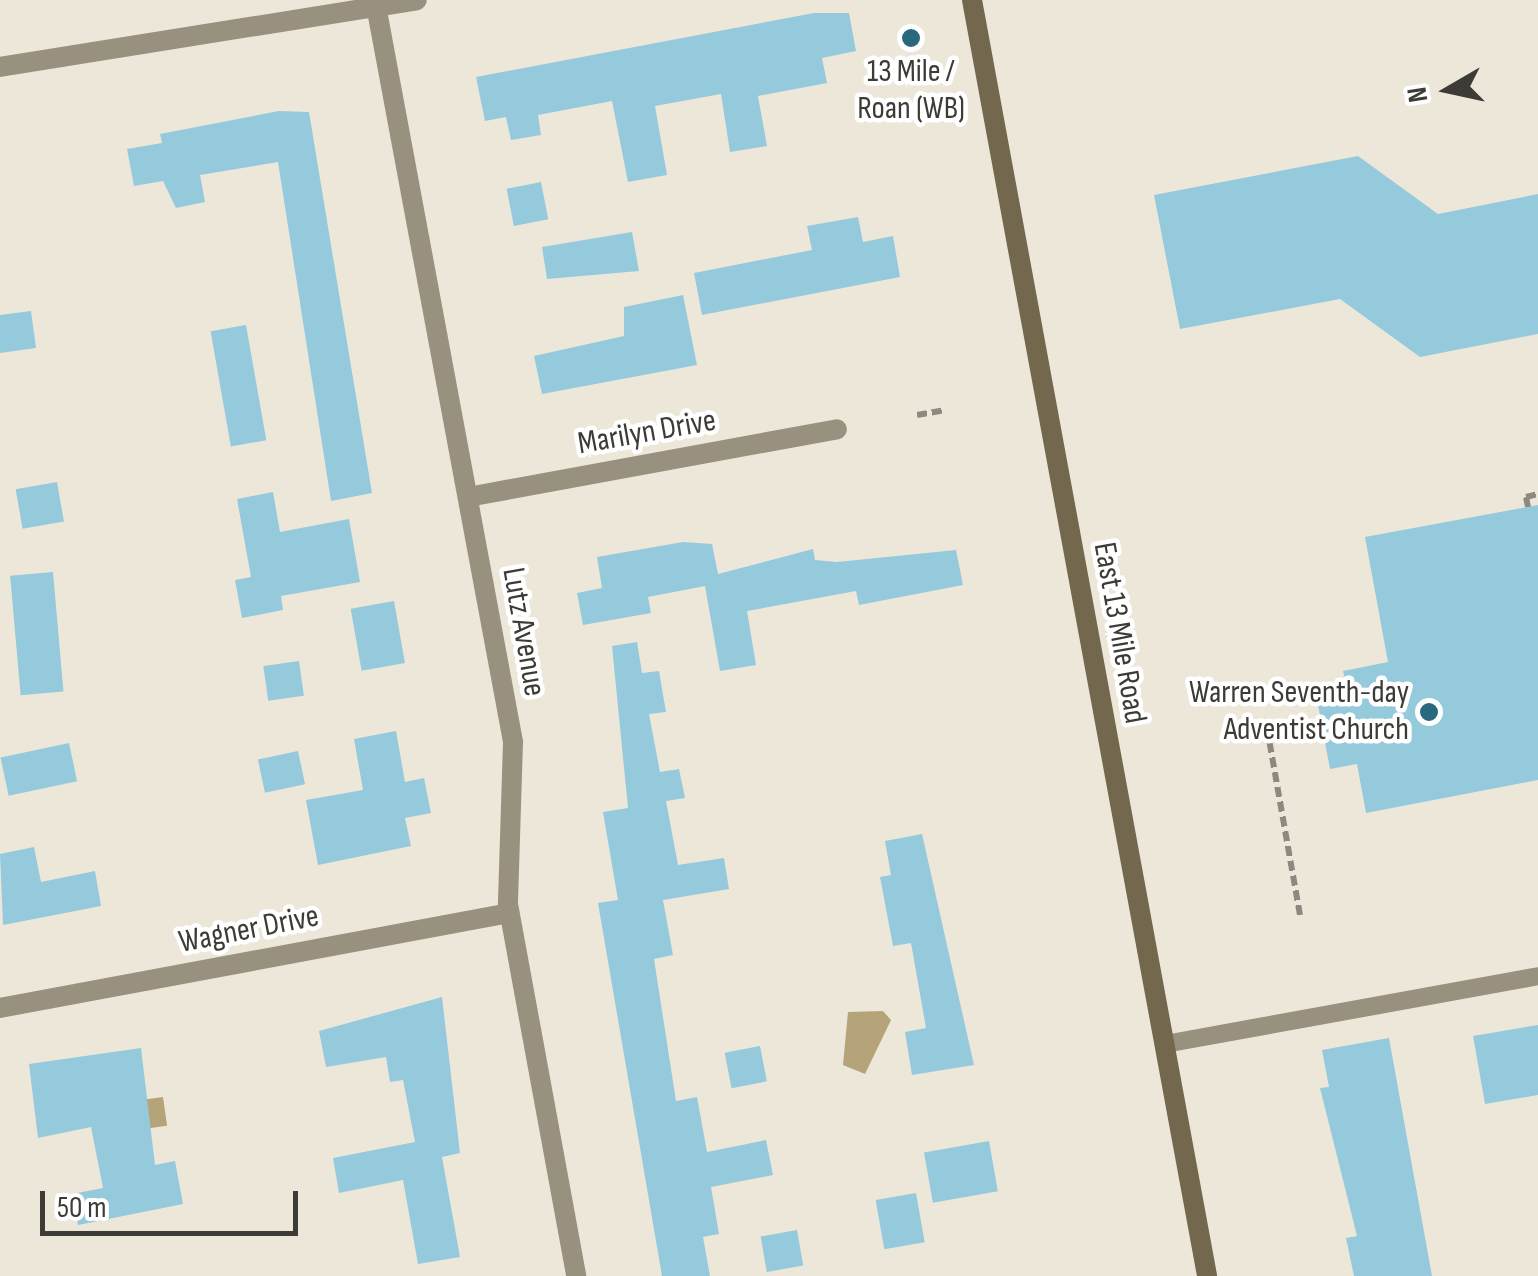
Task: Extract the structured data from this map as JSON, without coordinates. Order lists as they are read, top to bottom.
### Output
{
  "streets": {
    "main road": ["East 13 Mile Road"],
    "street": ["Marilyn Drive", "Lutz Avenue", "Wagner Drive"]
  },
  "crossings": [
    ["Marilyn Drive", "Lutz Avenue"],
    ["Lutz Avenue", "Wagner Drive"]
  ],
  "places": ["13 Mile / Roan (WB)", "Warren Seventh-day Adventist Church"],
  "scale_bar": "50 m",
  "north": "left"
}
